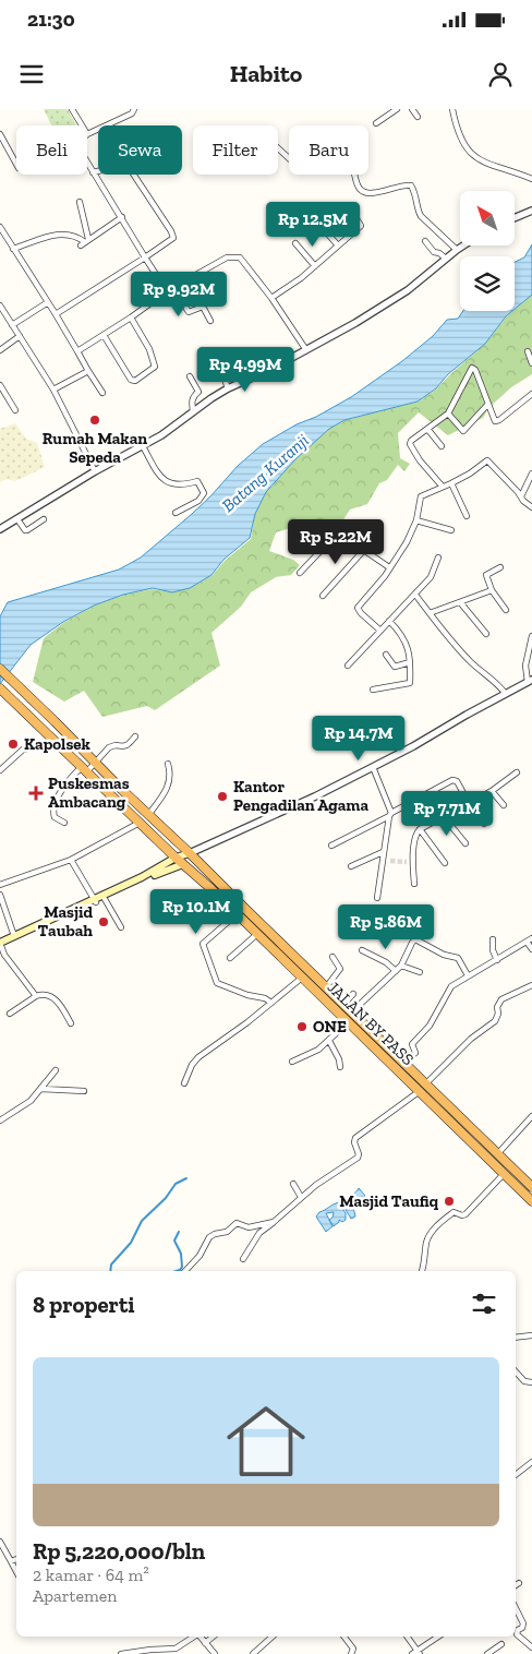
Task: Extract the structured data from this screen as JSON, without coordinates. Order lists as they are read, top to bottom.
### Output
{
  "streets": {
    "highway": ["JALAN BY PASS"]
  },
  "water": ["Batang Kuranji"],
  "places": {
    "other": [
      "Rumah Makan Sepeda",
      "Kapolsek",
      "Kantor Pengadilan Agama",
      "Masjid Taubah",
      "ONE",
      "Masjid Taufiq"
    ],
    "health": ["Puskesmas Ambacang"]
  },
  "north": "top left",
  "page": {
    "status": "21:30",
    "header": "Habito",
    "chip": [
      "Beli",
      "Sewa",
      "Filter",
      "Baru"
    ],
    "price": [
      "Rp 12.5M",
      "Rp 9.92M",
      "Rp 4.99M",
      "Rp 5.22M",
      "Rp 14.7M",
      "Rp 7.71M",
      "Rp 10.1M",
      "Rp 5.86M"
    ],
    "heading": "8 properti",
    "list": [
      {
        "name": "Rp 5,220,000/bln",
        "note": "2 kamar · 64 m² · Apartemen"
      }
    ]
  }
}
